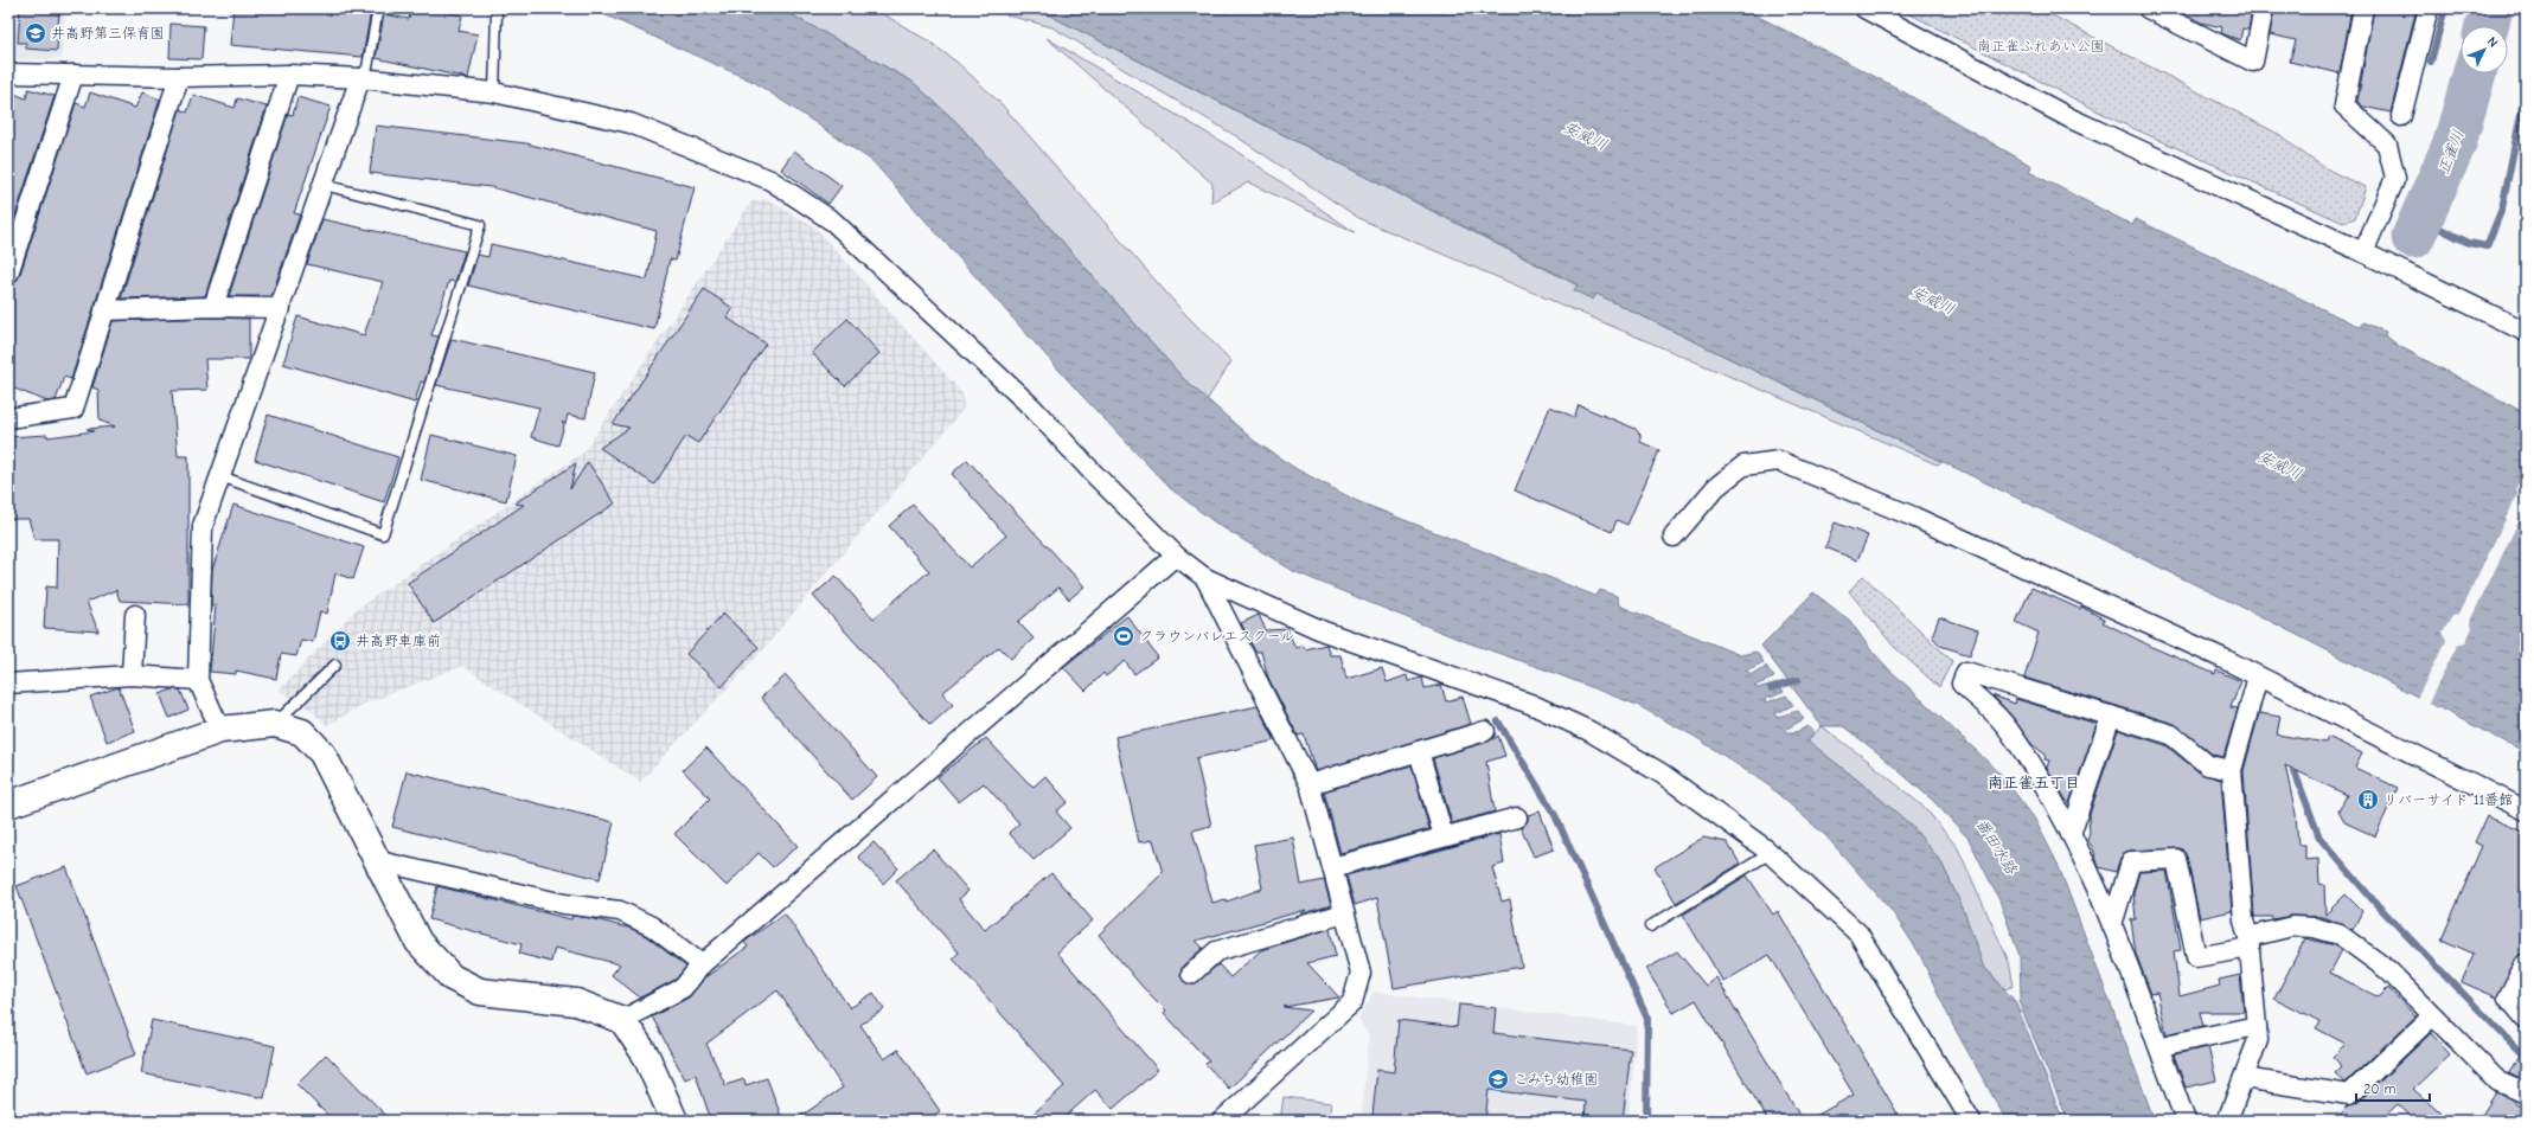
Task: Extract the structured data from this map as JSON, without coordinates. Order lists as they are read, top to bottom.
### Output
{
  "districts": ["南正雀五丁目"],
  "water": ["安威川", "正雀川", "番田水路"],
  "parks": ["南正雀ふれあい公園"],
  "places": {
    "school or university": ["井高野第三保育園", "こみち幼稚園"],
    "sports": ["クラウンバレエスクール"],
    "bus stop": ["井高野車庫前"],
    "building": ["リバーサイド 11番館"]
  },
  "scale_bar": "20 m",
  "north": "top right"
}
